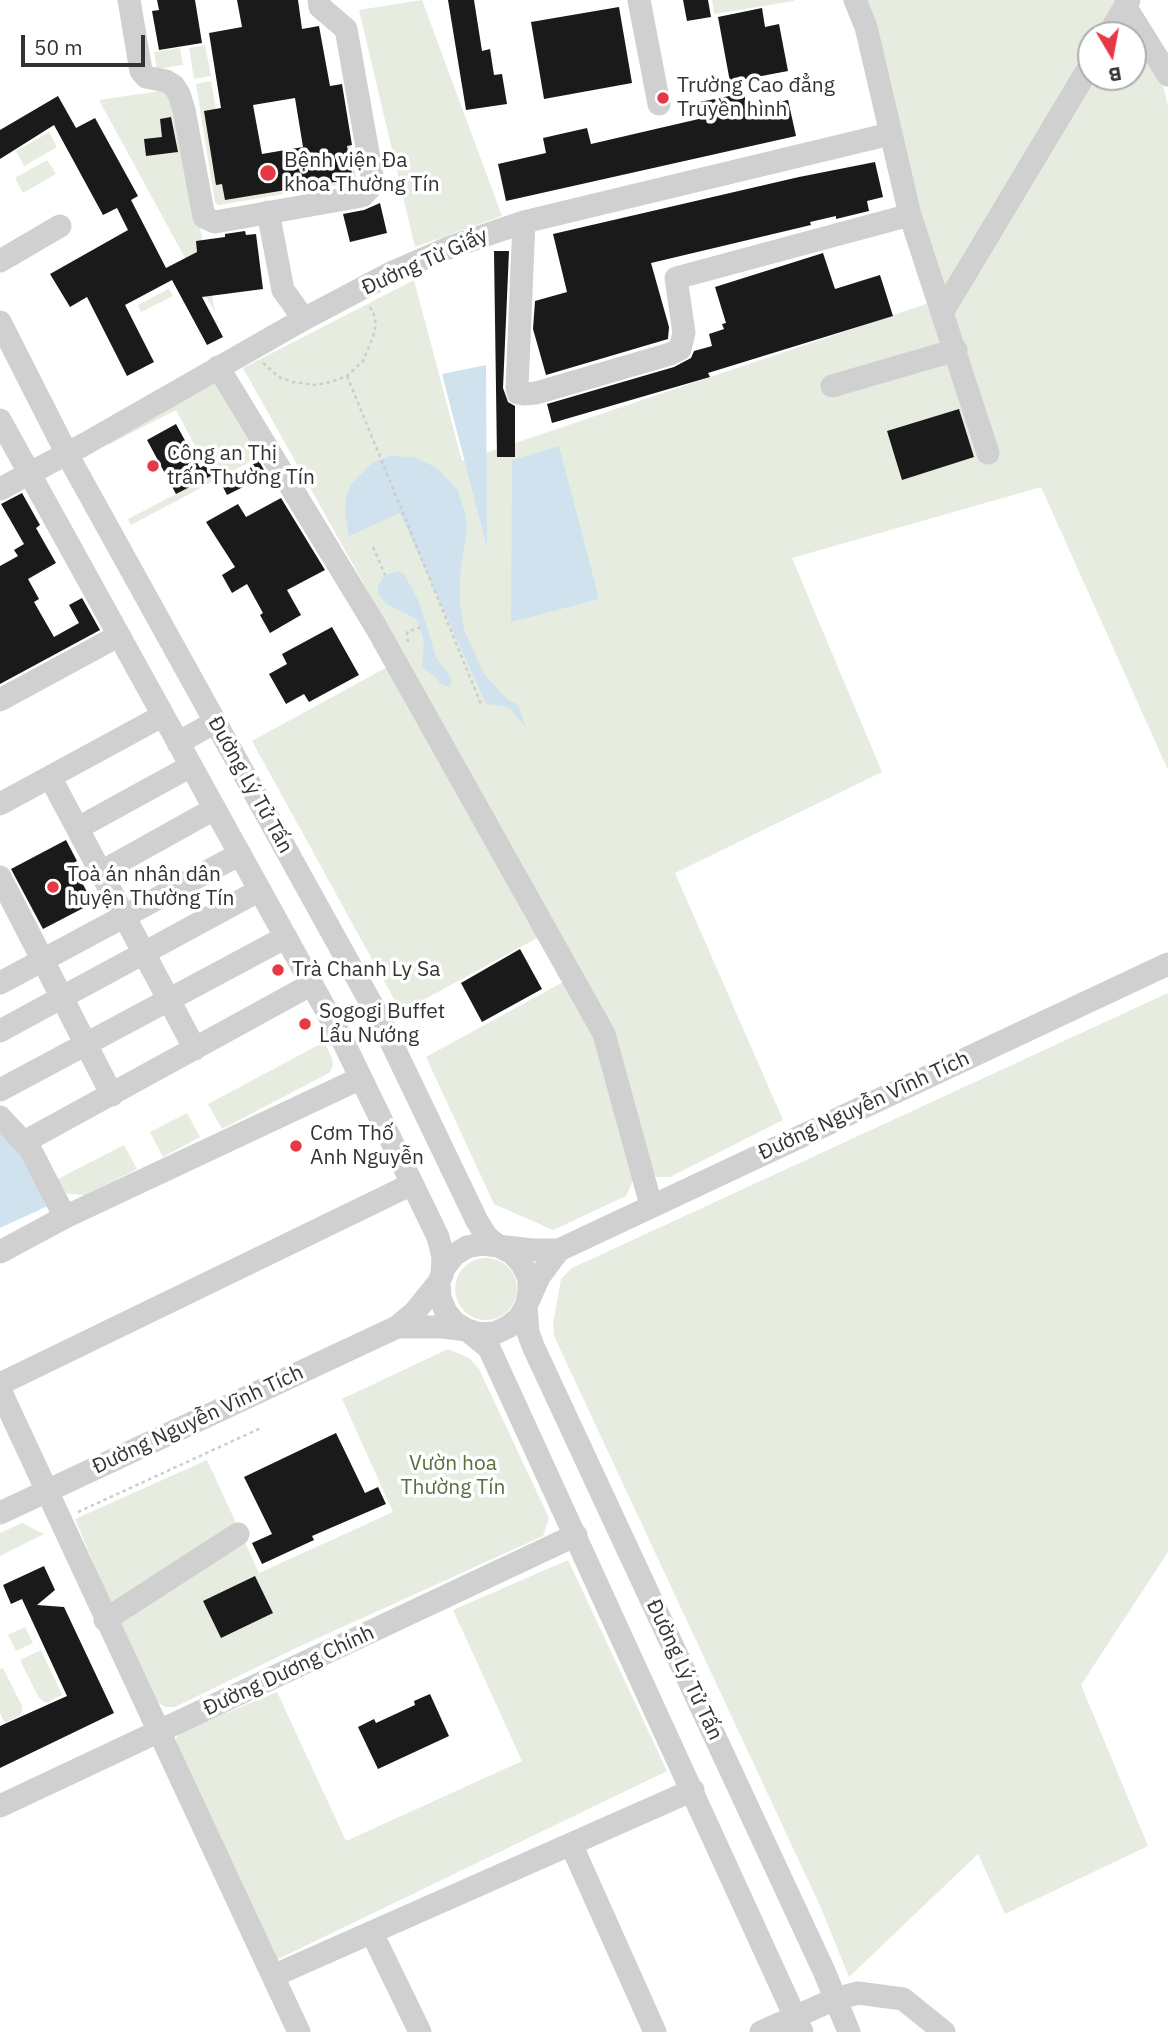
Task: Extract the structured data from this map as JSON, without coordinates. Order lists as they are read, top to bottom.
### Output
{
  "streets": {
    "street": [
      "Đường Từ Giấy",
      "Đường Lý Tử Tấn",
      "Đường Nguyễn Vĩnh Tích",
      "Đường Dương Chính"
    ]
  },
  "crossings": [
    ["Đường Từ Giấy", "Đường Lý Tử Tấn"],
    ["Đường Lý Tử Tấn", "Đường Dương Chính"]
  ],
  "parks": ["Vườn hoa Thường Tín"],
  "places": [
    "Trường Cao đẳng Truyền hình",
    "Bệnh viện Đa khoa Thường Tín",
    "Công an Thị trấn Thường Tín",
    "Toà án nhân dân huyện Thường Tín",
    "Trà Chanh Ly Sa",
    "Sogogi Buffet Lẩu Nướng",
    "Cơm Thố Anh Nguyễn"
  ],
  "scale_bar": "50 m",
  "north": "bottom"
}
